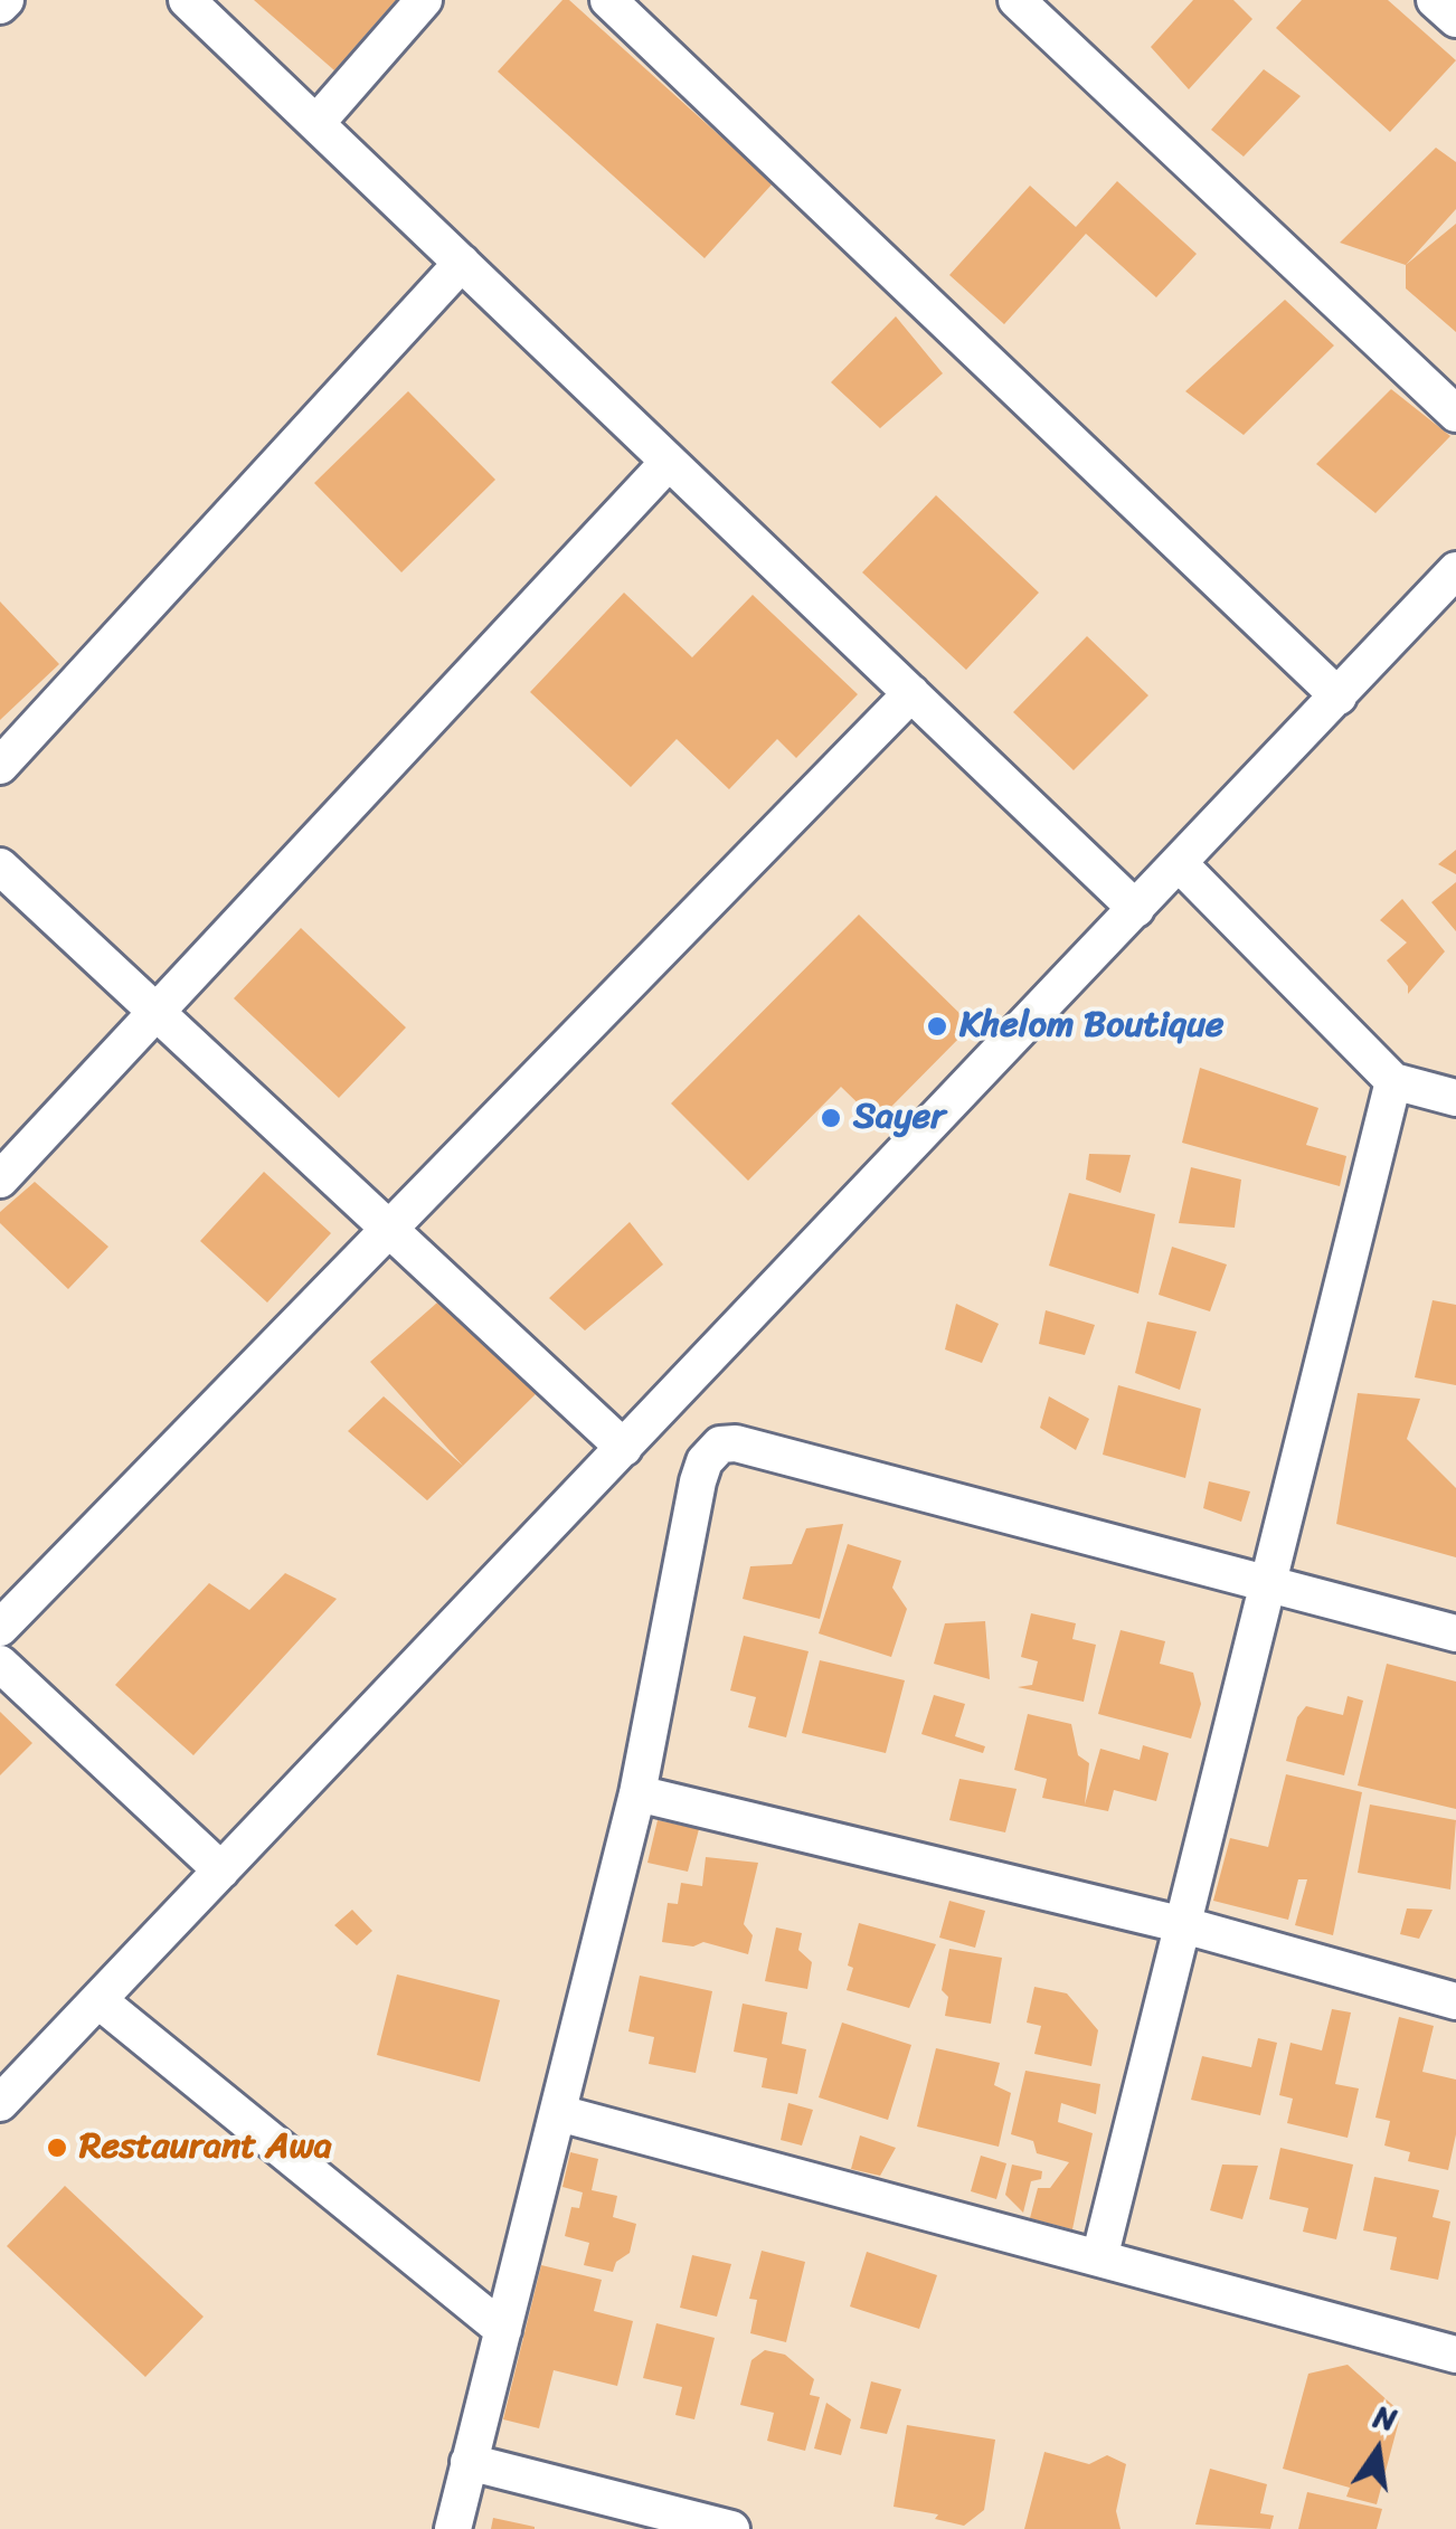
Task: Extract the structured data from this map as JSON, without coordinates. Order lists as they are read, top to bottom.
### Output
{
  "places": ["Khelom Boutique", "Sayer", "Restaurant Awa"],
  "north": "top"
}
